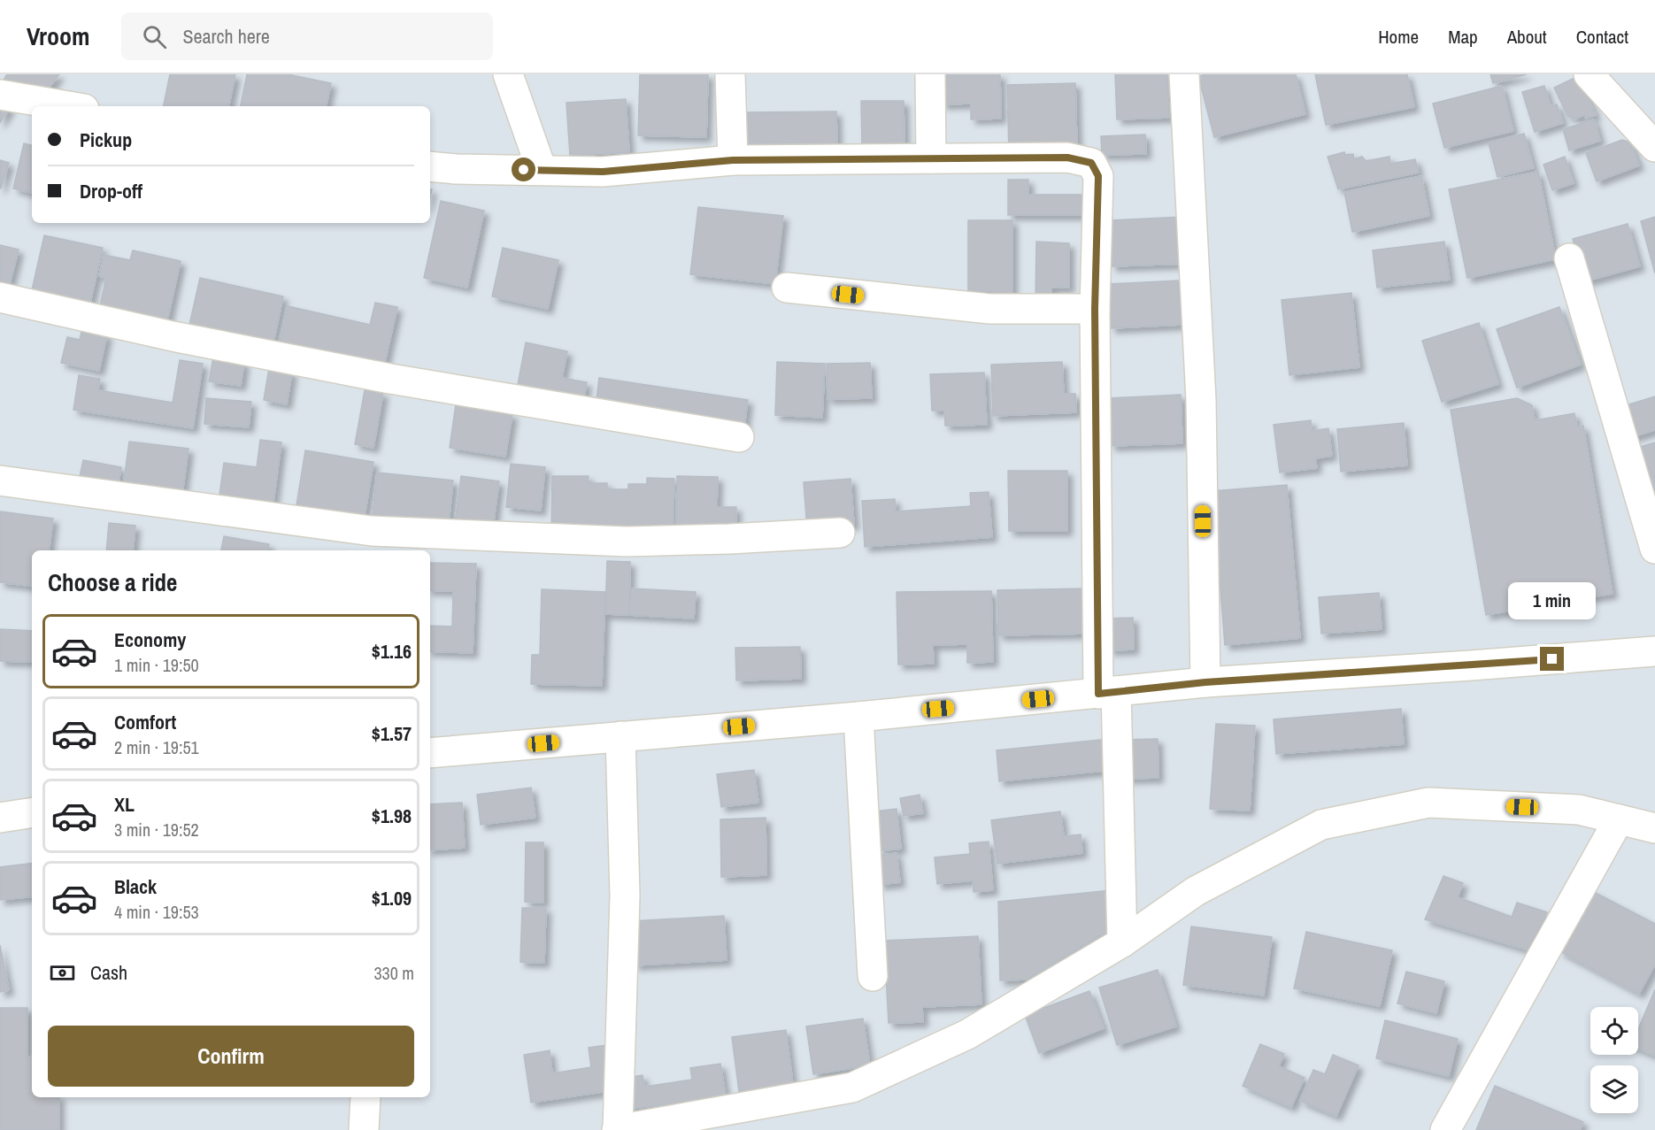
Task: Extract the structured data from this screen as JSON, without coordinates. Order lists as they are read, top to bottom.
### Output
{
  "page": {
    "header": "Vroom",
    "search": "Search here",
    "nav": [
      "Home",
      "Map",
      "About",
      "Contact"
    ],
    "banner": ["Pickup", "Drop-off"],
    "heading": "Choose a ride",
    "bubble": "1 min",
    "list": [
      {
        "name": "Economy",
        "note": "1 min · 19:50",
        "value": "$1.16"
      },
      {
        "name": "Comfort",
        "note": "2 min · 19:51",
        "value": "$1.57"
      },
      {
        "name": "XL",
        "note": "3 min · 19:52",
        "value": "$1.98"
      },
      {
        "name": "Black",
        "note": "4 min · 19:53",
        "value": "$1.09"
      }
    ],
    "pay": ["Cash", "330 m"],
    "buttons": "Confirm"
  }
}
